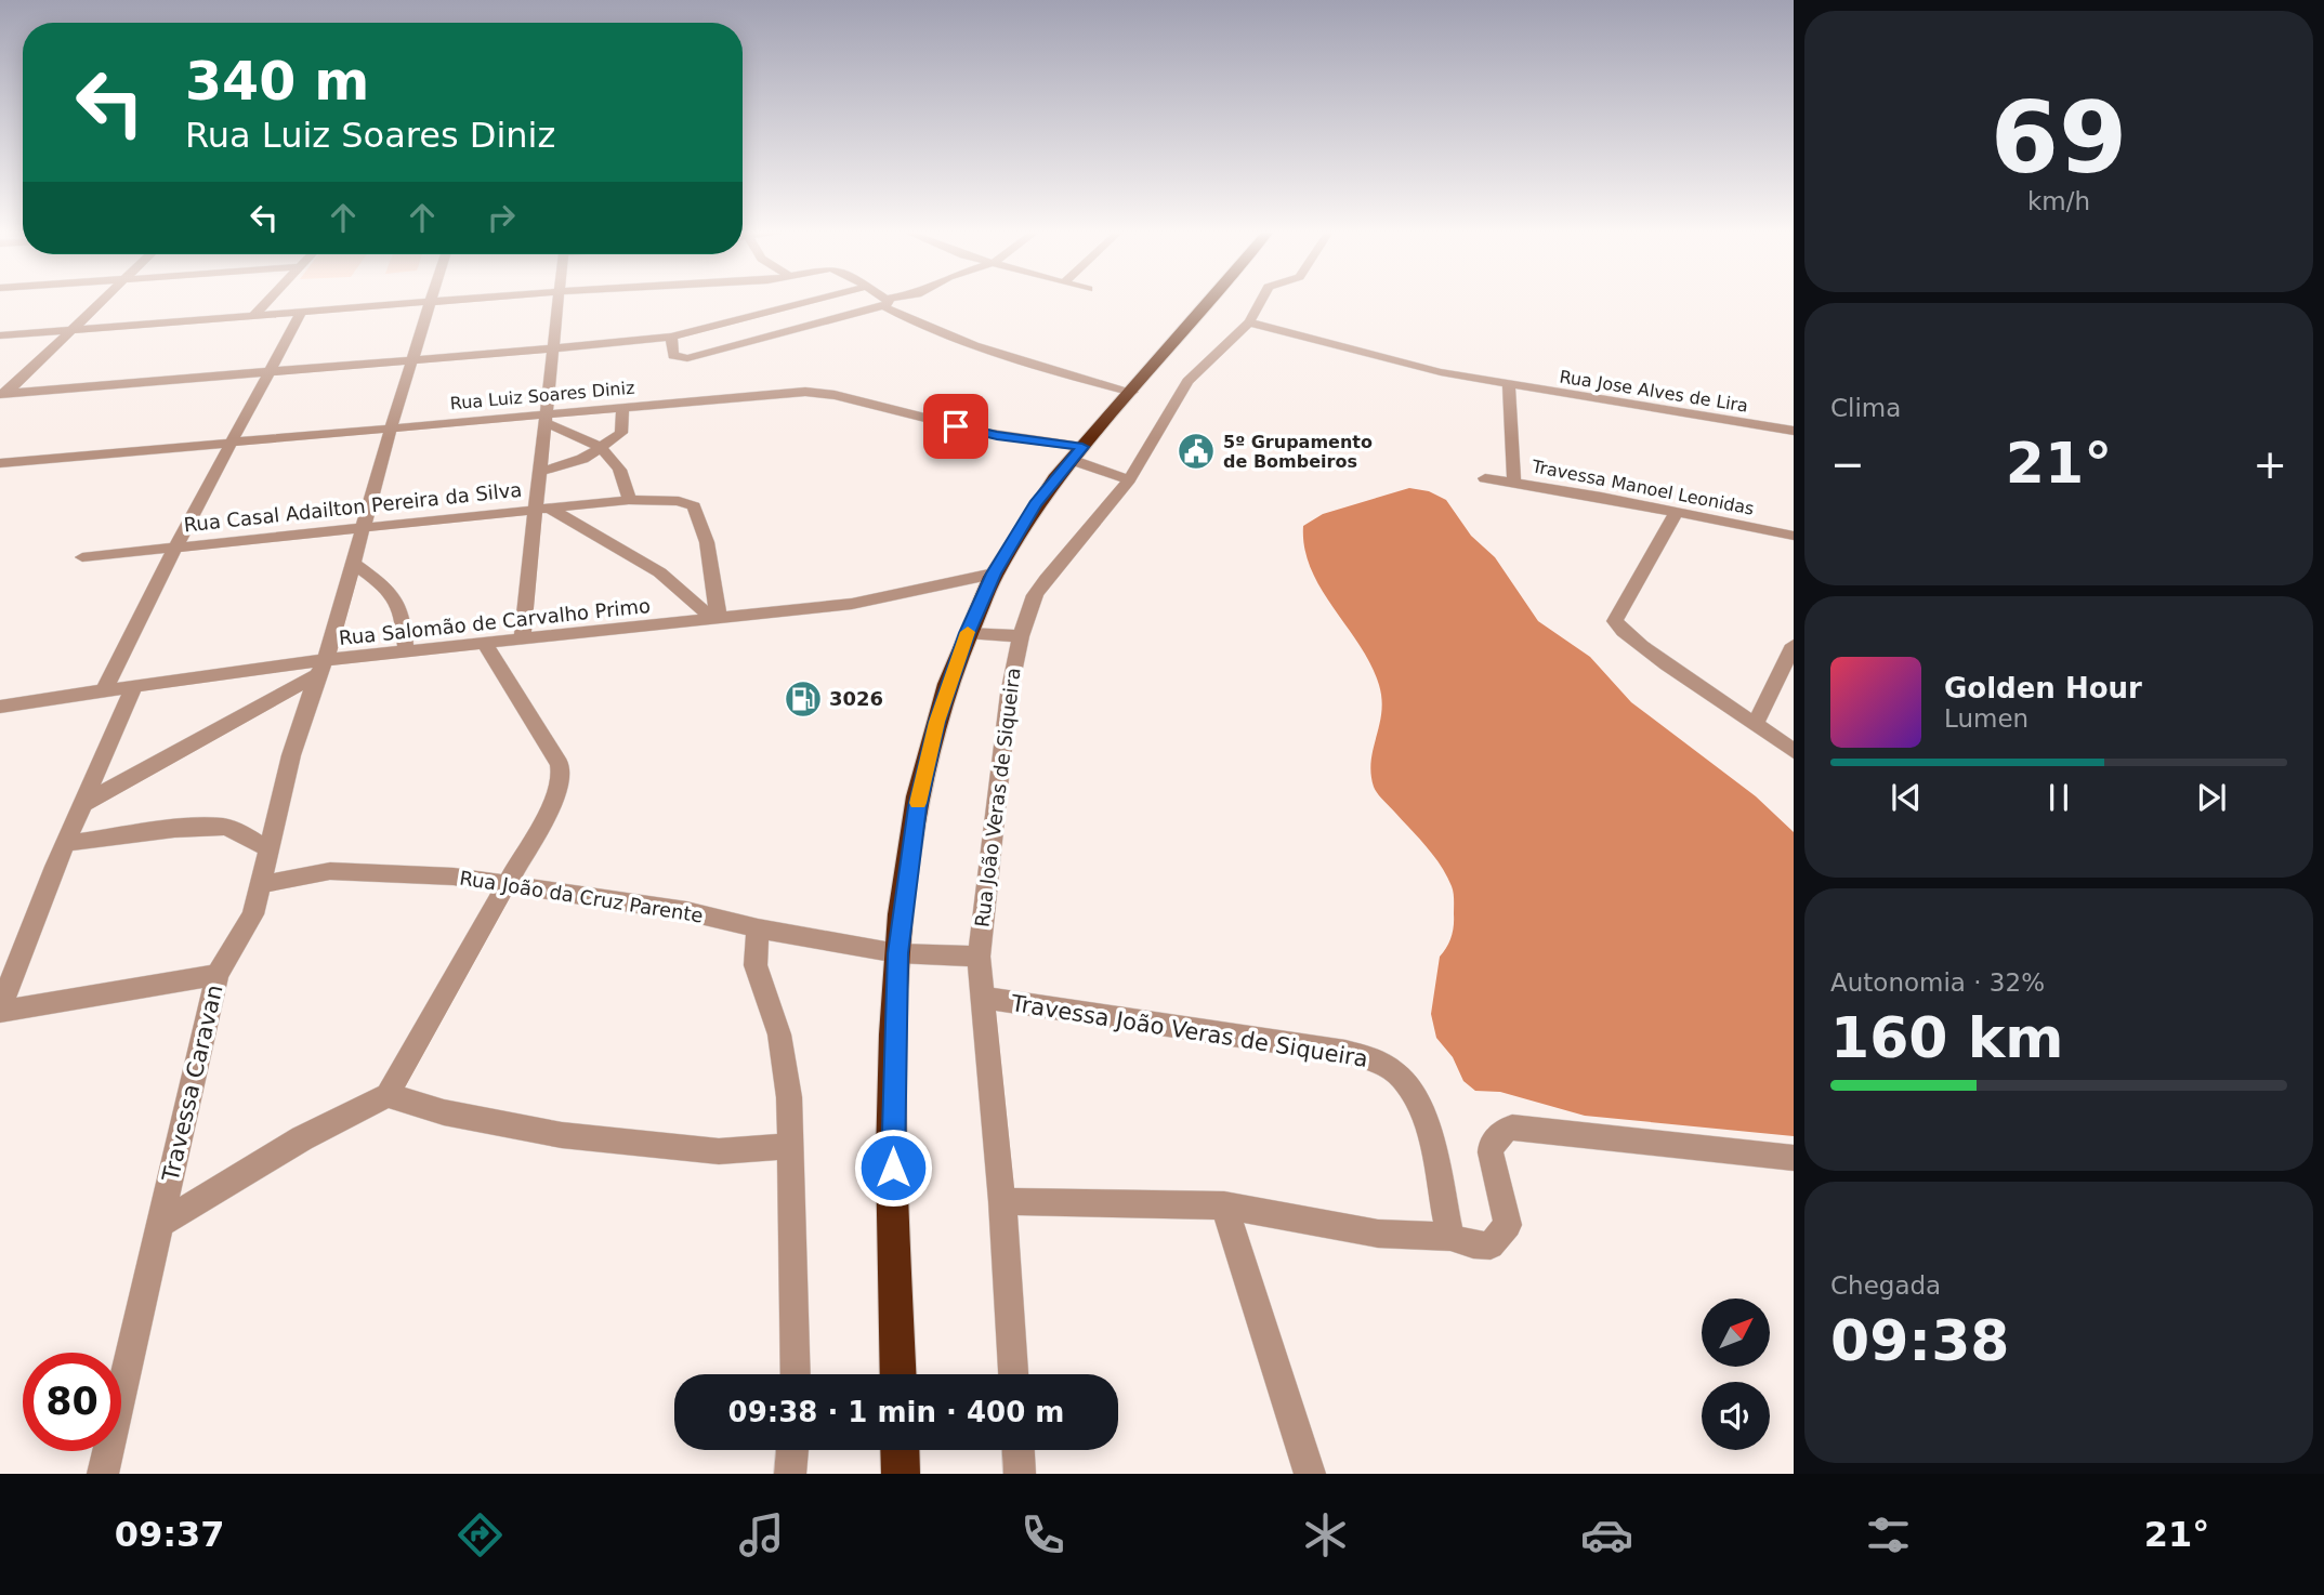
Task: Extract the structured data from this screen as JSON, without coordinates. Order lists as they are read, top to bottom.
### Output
{
  "streets": {
    "street": [
      "Rua Jose Alves de Lira",
      "Rua Luiz Soares Diniz",
      "Travessa Manoel Leonidas",
      "Rua Casal Adailton Pereira da Silva",
      "Rua Salomão de Carvalho Primo",
      "Rua João Veras de Siqueira",
      "Rua João da Cruz Parente",
      "Travessa João Veras de Siqueira",
      "Travessa Caravan"
    ]
  },
  "crossings": [
    ["Rua Jose Alves de Lira", "Rua João Veras de Siqueira"],
    ["Rua Luiz Soares Diniz", "Rua João Veras de Siqueira"],
    ["Rua Luiz Soares Diniz", "Travessa Caravan"],
    ["Rua Casal Adailton Pereira da Silva", "Rua Salomão de Carvalho Primo"],
    ["Rua Casal Adailton Pereira da Silva", "Travessa Caravan"],
    ["Rua Salomão de Carvalho Primo", "Travessa Caravan"],
    ["Rua João Veras de Siqueira", "Rua João da Cruz Parente"],
    ["Rua João Veras de Siqueira", "Travessa João Veras de Siqueira"],
    ["Rua João da Cruz Parente", "Travessa Caravan"]
  ],
  "places": {
    "public building": ["5º Grupamento de Bombeiros"],
    "fuel station": ["3026"]
  },
  "north": "top right",
  "page": {
    "tile": [
      ["69", "km/h"],
      "Clima",
      ["Autonomia · 32%", "160 km"],
      ["Chegada", "09:38"]
    ],
    "turn": ["340 m", "Rua Luiz Soares Diniz"],
    "heat": ["−", "21°", "+"],
    "song": ["Golden Hour", "Lumen"],
    "limit": "80",
    "trip": "09:38 · 1 min · 400 m",
    "tabs": ["09:37", "21°"]
  }
}
